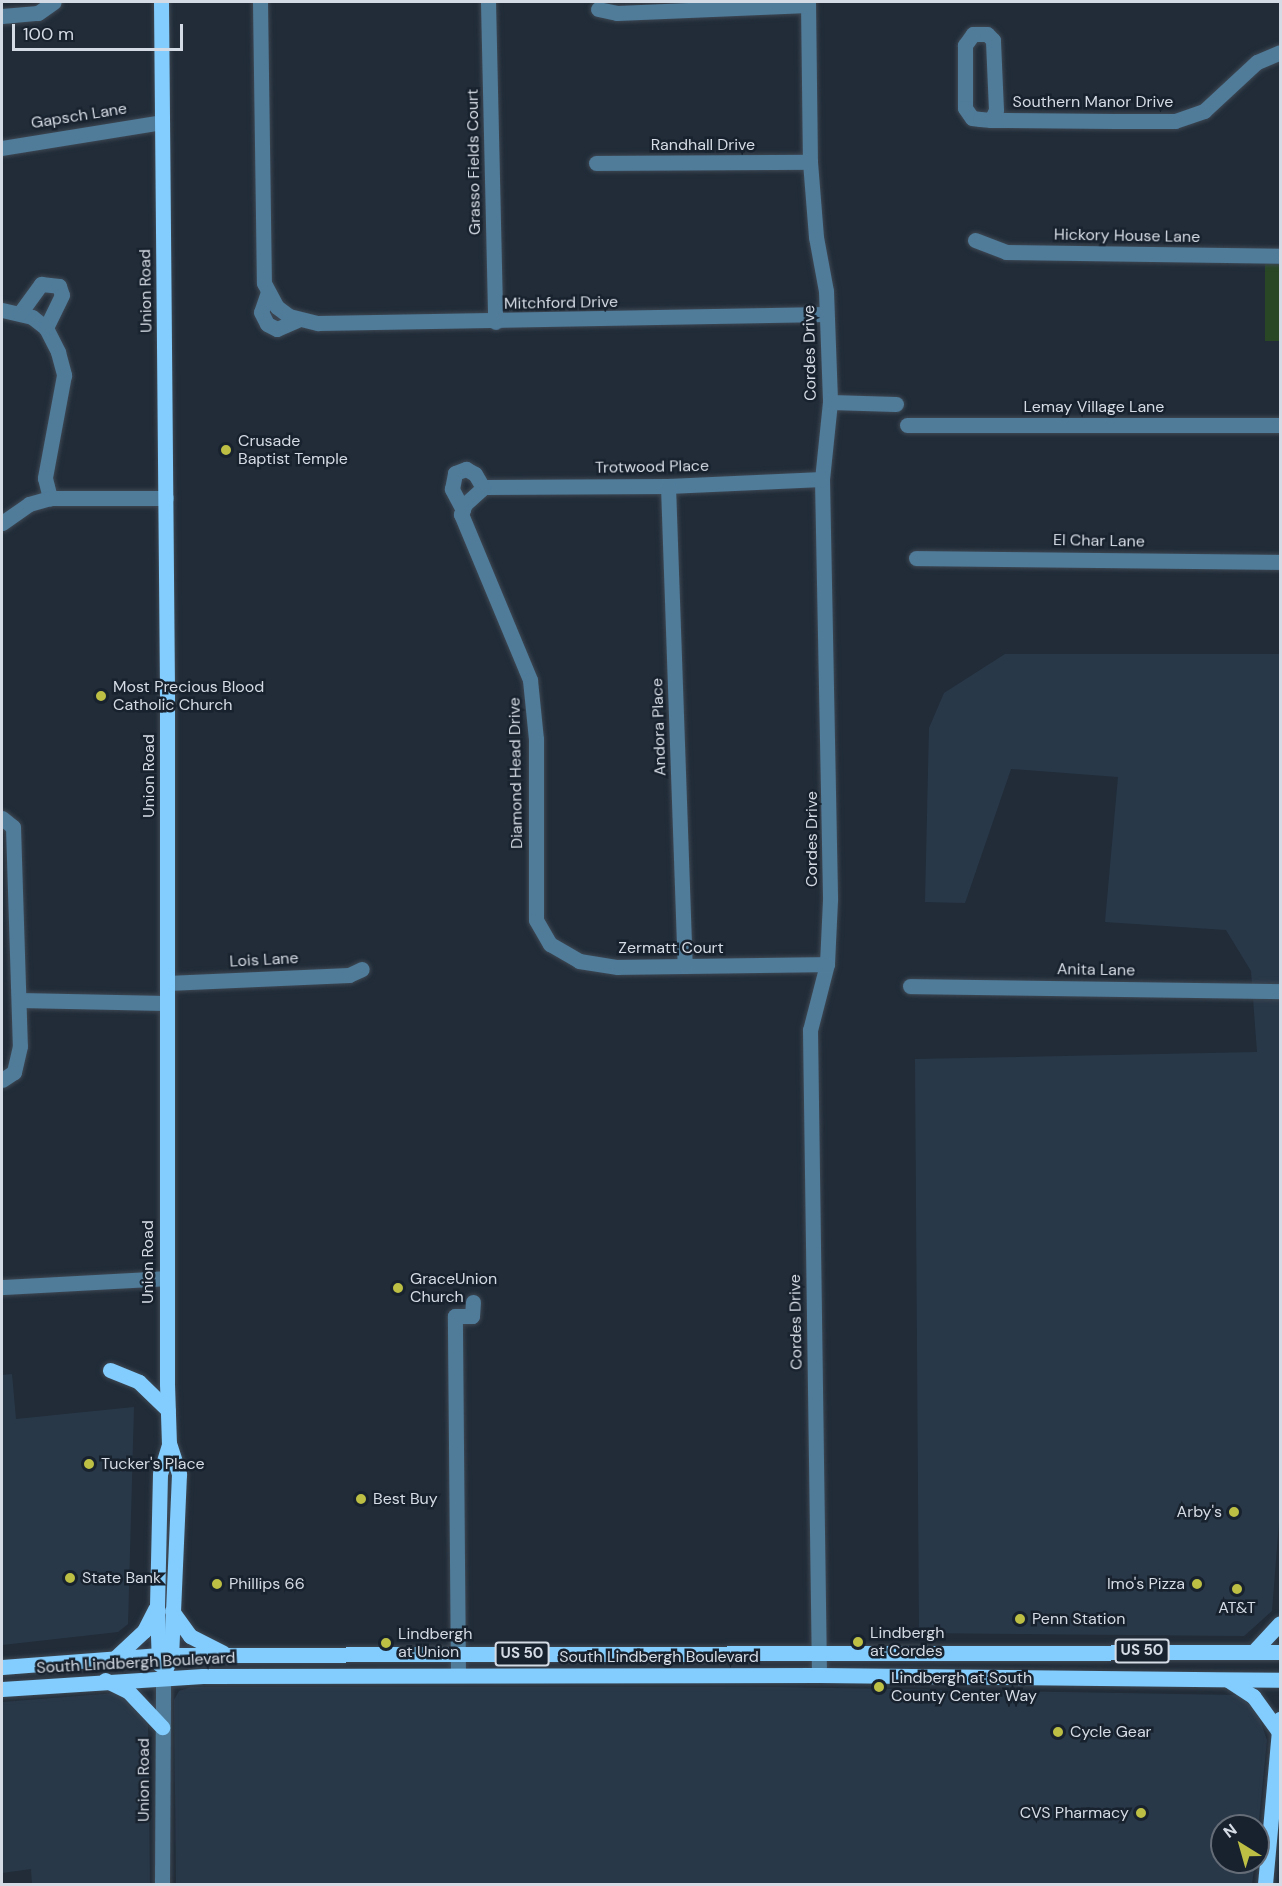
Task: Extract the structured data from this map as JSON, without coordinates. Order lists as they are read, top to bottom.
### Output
{
  "streets": {
    "main road": ["Union Road", "US 50", "South Lindbergh Boulevard"],
    "street": [
      "Southern Manor Drive",
      "Gapsch Lane",
      "Randhall Drive",
      "Grasso Fields Court",
      "Hickory House Lane",
      "Mitchford Drive",
      "Cordes Drive",
      "Lemay Village Lane",
      "Trotwood Place",
      "El Char Lane",
      "Andora Place",
      "Diamond Head Drive",
      "Zermatt Court",
      "Lois Lane",
      "Anita Lane"
    ]
  },
  "crossings": [
    ["Gapsch Lane", "Union Road"],
    ["Randhall Drive", "Cordes Drive"],
    ["Grasso Fields Court", "Mitchford Drive"],
    ["Union Road", "Lois Lane"],
    ["Union Road", "South Lindbergh Boulevard"],
    ["Mitchford Drive", "Cordes Drive"],
    ["Cordes Drive", "Trotwood Place"],
    ["Cordes Drive", "Zermatt Court"],
    ["Cordes Drive", "South Lindbergh Boulevard"],
    ["Trotwood Place", "Andora Place"],
    ["Trotwood Place", "Diamond Head Drive"],
    ["Andora Place", "Zermatt Court"],
    ["Diamond Head Drive", "Zermatt Court"]
  ],
  "places": [
    "Crusade Baptist Temple",
    "Most Precious Blood Catholic Church",
    "GraceUnion Church",
    "Tucker's Place",
    "Best Buy",
    "Arby's",
    "State Bank",
    "Phillips 66",
    "Imo's Pizza",
    "AT&T",
    "Penn Station",
    "Lindbergh at Cordes",
    "Lindbergh at Union",
    "Lindbergh at South County Center Way",
    "Cycle Gear",
    "CVS Pharmacy"
  ],
  "scale_bar": "100 m",
  "north": "top left"
}
